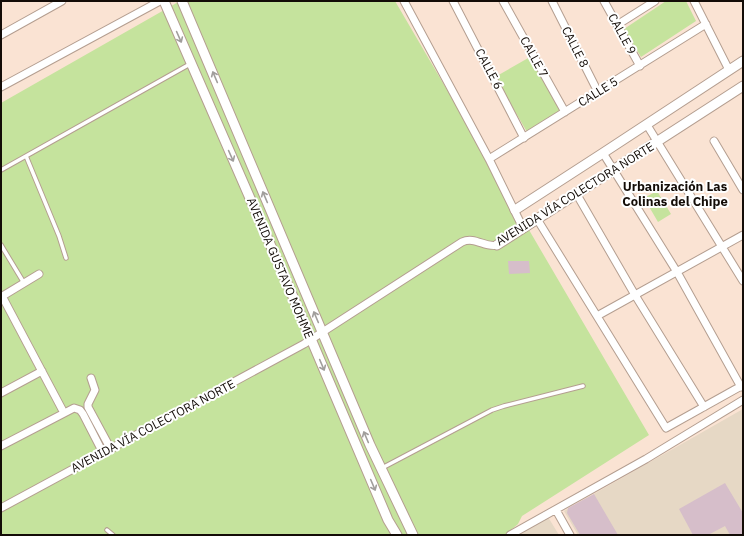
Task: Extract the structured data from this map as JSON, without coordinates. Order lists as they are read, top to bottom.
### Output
{
  "streets": {
    "street": [
      "CALLE 9",
      "CALLE 8",
      "CALLE 7",
      "CALLE 6",
      "CALLE 5",
      "AVENIDA VÍA COLECTORA NORTE",
      "AVENIDA GUSTAVO MOHME"
    ]
  },
  "crossings": [
    ["CALLE 9", "CALLE 5"],
    ["CALLE 8", "CALLE 5"],
    ["CALLE 7", "CALLE 5"],
    ["CALLE 6", "CALLE 5"],
    ["AVENIDA VÍA COLECTORA NORTE", "AVENIDA GUSTAVO MOHME"]
  ],
  "districts": ["Urbanización Las Colinas del Chipe"]
}
